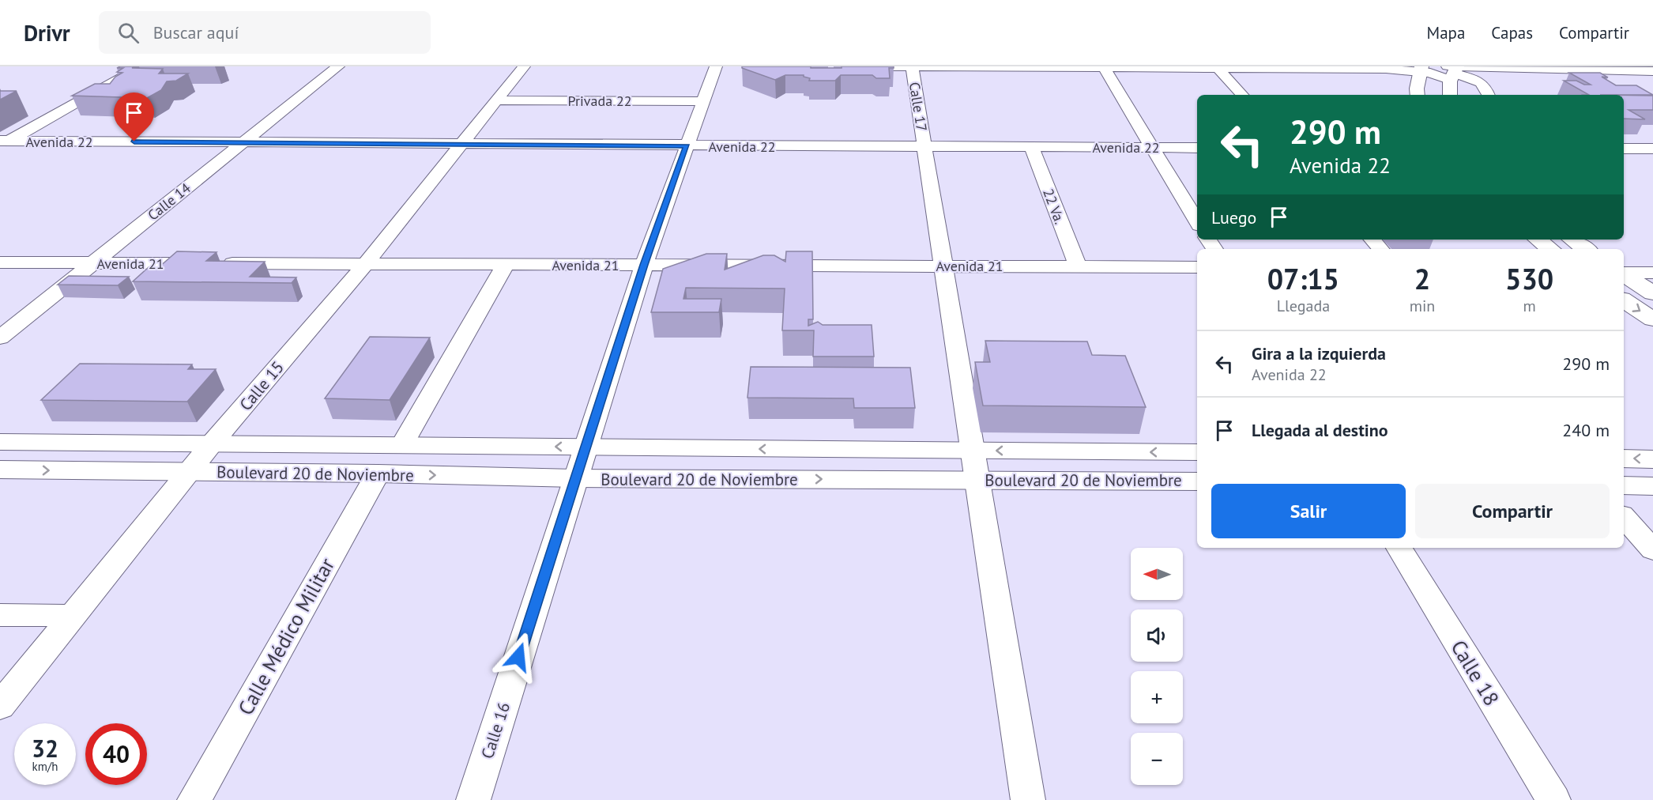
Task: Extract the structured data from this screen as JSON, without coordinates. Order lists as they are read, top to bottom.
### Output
{
  "streets": {
    "main road": ["Boulevard 20 de Noviembre"],
    "street": [
      "Privada 22",
      "Calle 17",
      "Avenida 22",
      "Calle 14",
      "22 Va.",
      "Avenida 21",
      "Calle 15",
      "Calle Médico Militar",
      "Calle 18",
      "Calle 16"
    ]
  },
  "crossings": [
    ["Privada 22", "Calle 15"],
    ["Privada 22", "Calle 16"],
    ["Calle 17", "Avenida 22"],
    ["Calle 17", "Avenida 21"],
    ["Calle 17", "Boulevard 20 de Noviembre"],
    ["Avenida 22", "Calle 14"],
    ["Avenida 22", "22 Va."],
    ["Avenida 22", "Calle 15"],
    ["Avenida 22", "Calle 16"],
    ["Calle 14", "Avenida 21"],
    ["22 Va.", "Avenida 21"],
    ["Avenida 21", "Calle 15"],
    ["Avenida 21", "Calle 16"],
    ["Calle 15", "Boulevard 20 de Noviembre"],
    ["Boulevard 20 de Noviembre", "Calle Médico Militar"],
    ["Boulevard 20 de Noviembre", "Calle 16"]
  ],
  "north": "left",
  "page": {
    "header": "Drivr",
    "search": "Buscar aquí",
    "nav": ["Mapa", "Capas", "Compartir"],
    "turn": ["290 m", "Avenida 22"],
    "then": "Luego",
    "eta": [
      "07:15",
      "Llegada",
      "2",
      "min",
      "530",
      "m"
    ],
    "list": [
      {
        "name": "Gira a la izquierda",
        "note": "Avenida 22",
        "value": "290 m"
      },
      {
        "name": "Llegada al destino",
        "value": "240 m"
      }
    ],
    "buttons": ["Salir", "Compartir"],
    "map_buttons": ["+", "−"],
    "speed": "32 km/h",
    "limit": "40"
  }
}
